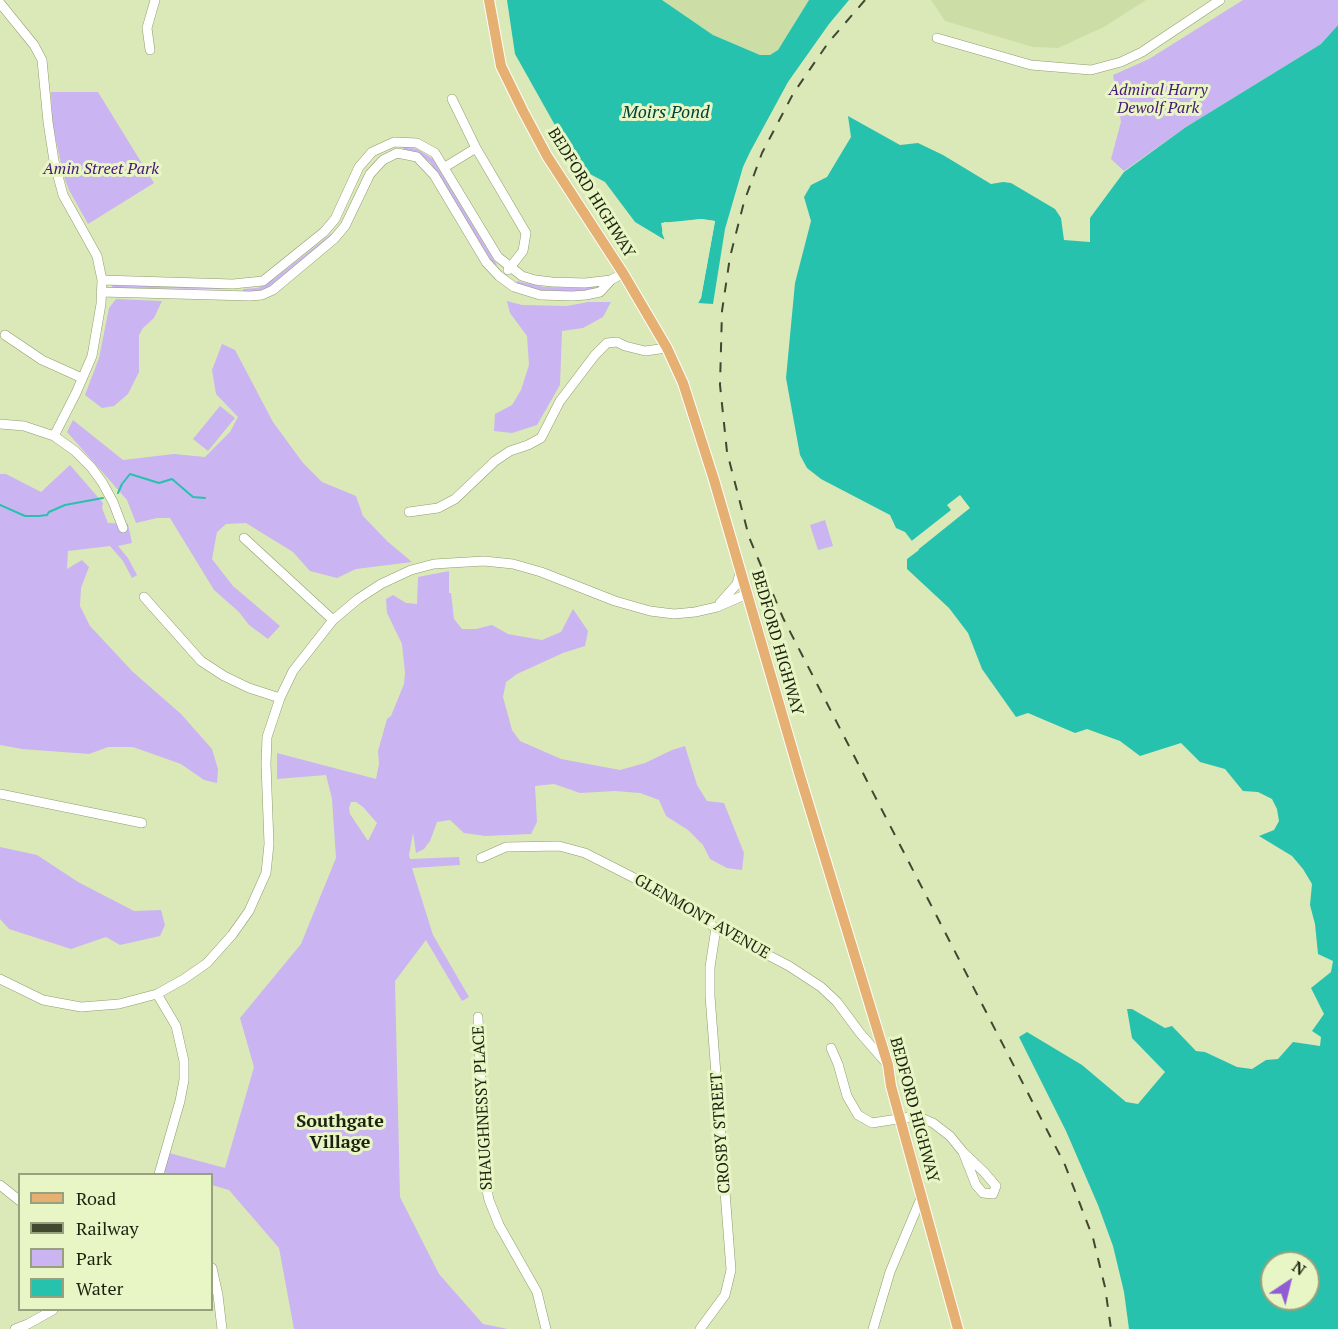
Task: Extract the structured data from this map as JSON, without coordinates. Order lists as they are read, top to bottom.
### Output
{
  "streets": {
    "main road": ["BEDFORD HIGHWAY"],
    "street": ["GLENMONT AVENUE", "SHAUGHNESSY PLACE", "CROSBY STREET"]
  },
  "crossings": [
    ["BEDFORD HIGHWAY", "GLENMONT AVENUE"],
    ["GLENMONT AVENUE", "CROSBY STREET"]
  ],
  "districts": ["Southgate Village"],
  "water": ["Moirs Pond"],
  "parks": ["Admiral Harry Dewolf Park", "Amin Street Park"],
  "legend": [
    "Road",
    "Railway",
    "Park",
    "Water"
  ],
  "north": "top right"
}
